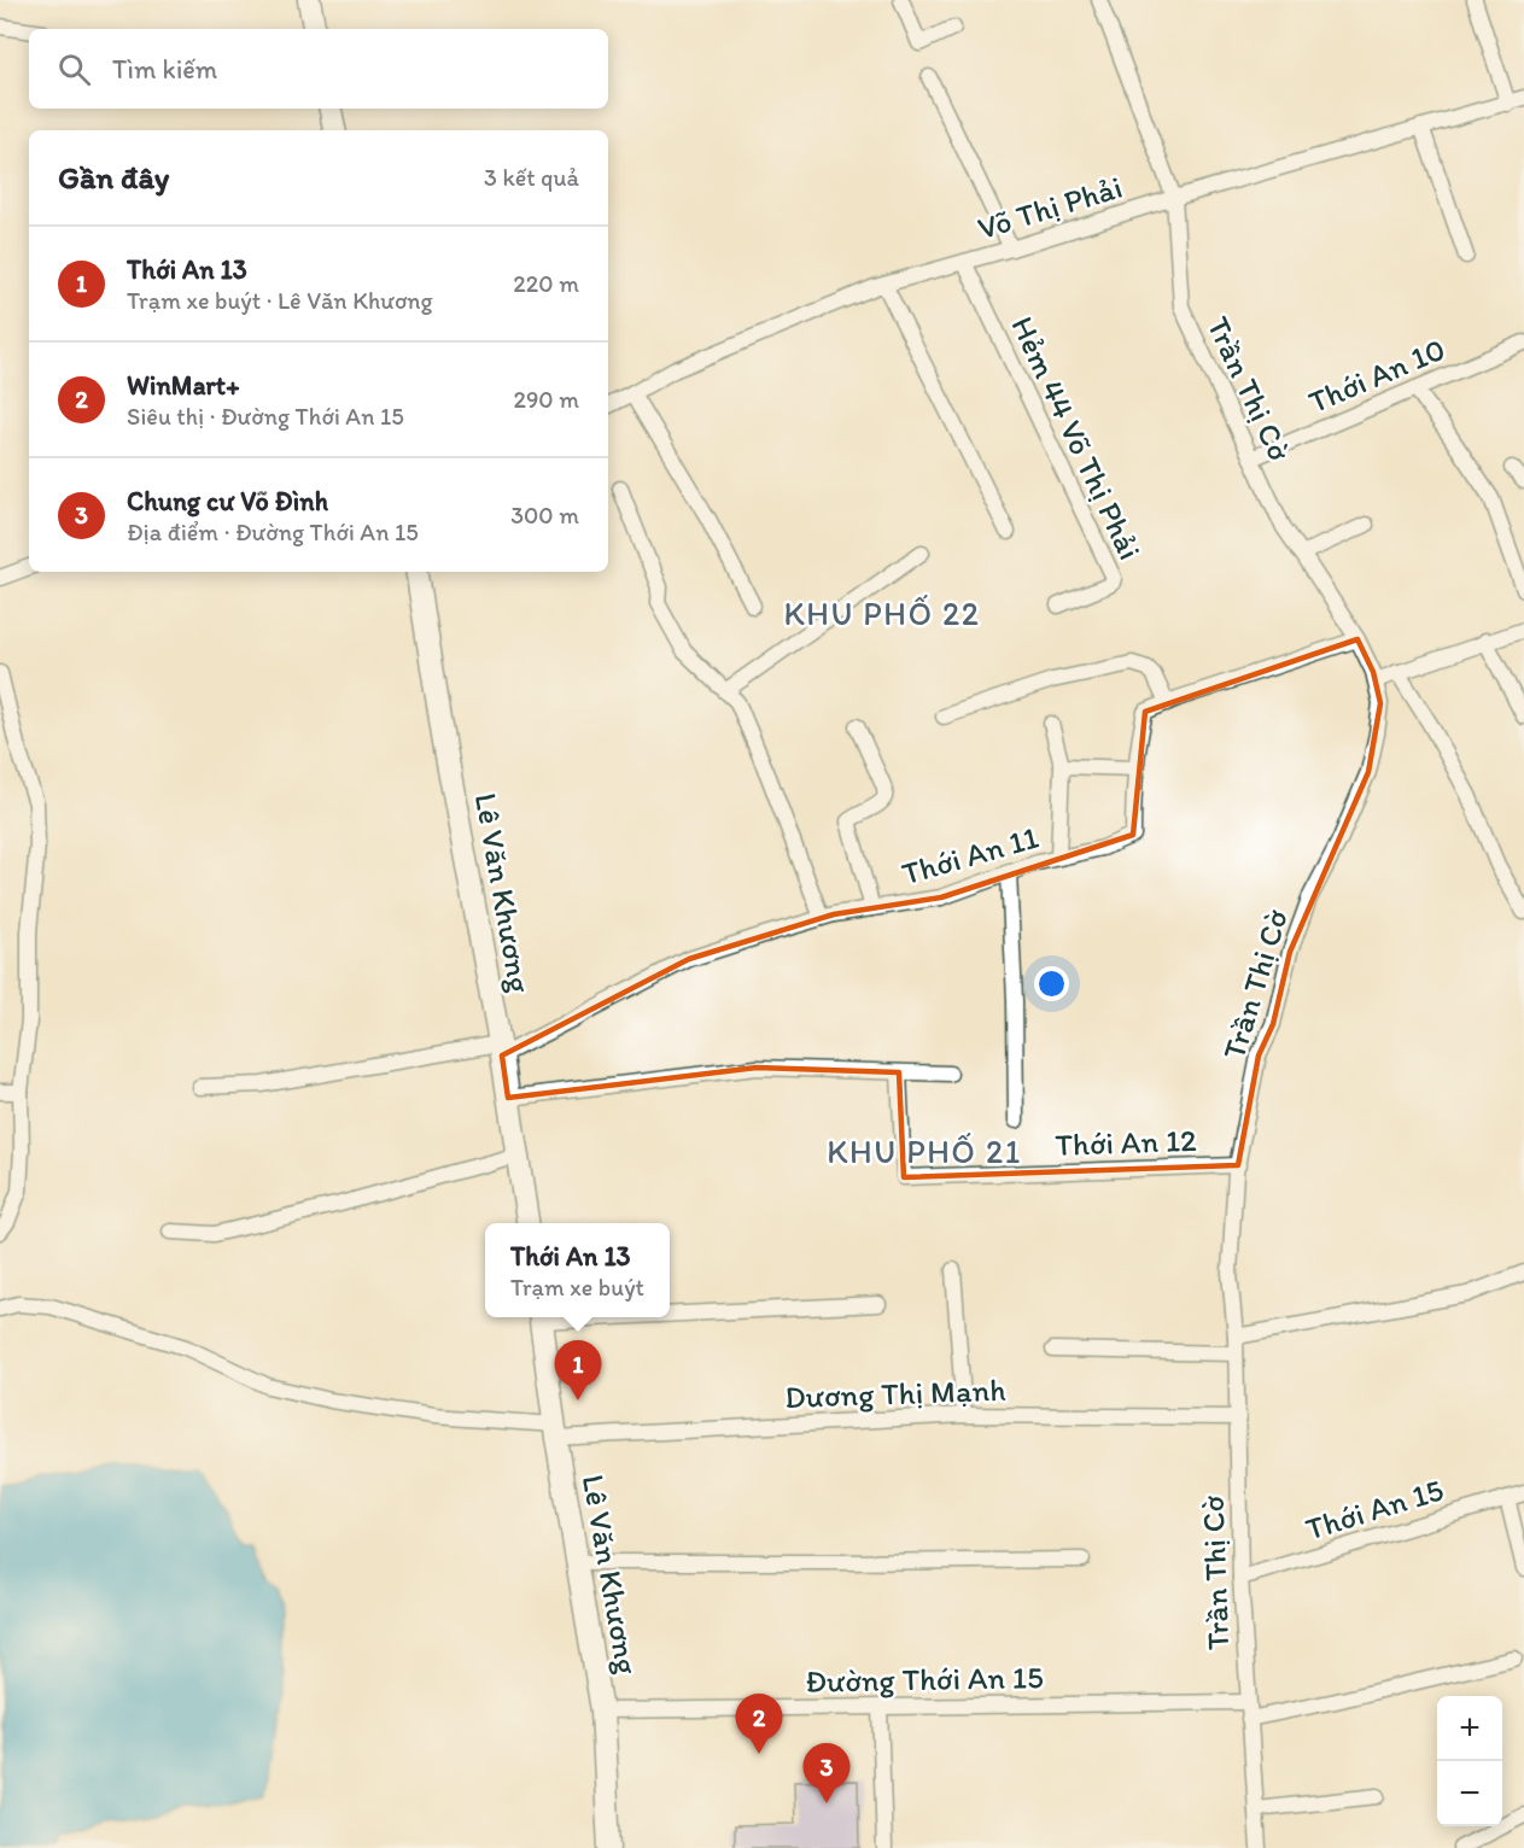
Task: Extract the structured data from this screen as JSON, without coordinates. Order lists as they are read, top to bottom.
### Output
{
  "streets": {
    "main road": ["Lê Văn Khương"],
    "street": [
      "Võ Thị Phải",
      "Thới An 10",
      "Trần Thị Cờ",
      "Hẻm 44 Võ Thị Phải",
      "Thới An 11",
      "Thới An 12",
      "Dương Thị Mạnh",
      "Thới An 15",
      "Đường Thới An 15"
    ]
  },
  "crossings": [
    ["Võ Thị Phải", "Trần Thị Cờ"],
    ["Võ Thị Phải", "Hẻm 44 Võ Thị Phải"],
    ["Thới An 10", "Trần Thị Cờ"],
    ["Trần Thị Cờ", "Thới An 11"],
    ["Trần Thị Cờ", "Thới An 12"],
    ["Trần Thị Cờ", "Dương Thị Mạnh"],
    ["Trần Thị Cờ", "Thới An 15"],
    ["Trần Thị Cờ", "Đường Thới An 15"],
    ["Thới An 11", "Lê Văn Khương"],
    ["Lê Văn Khương", "Dương Thị Mạnh"],
    ["Lê Văn Khương", "Đường Thới An 15"]
  ],
  "districts": ["KHU PHỐ 22", "KHU PHỐ 21"],
  "page": {
    "search": "Tìm kiếm",
    "heading": ["Gần đây", "3 kết quả"],
    "list": [
      {
        "mark": "1",
        "name": "Thới An 13",
        "note": "Trạm xe buýt · Lê Văn Khương",
        "value": "220 m"
      },
      {
        "mark": "2",
        "name": "WinMart+",
        "note": "Siêu thị · Đường Thới An 15",
        "value": "290 m"
      },
      {
        "mark": "3",
        "name": "Chung cư Võ Đình",
        "note": "Địa điểm · Đường Thới An 15",
        "value": "300 m"
      }
    ],
    "popup": ["Thới An 13", "Trạm xe buýt"],
    "pins": ["1", "2", "3"],
    "map_buttons": ["+", "−"]
  }
}
